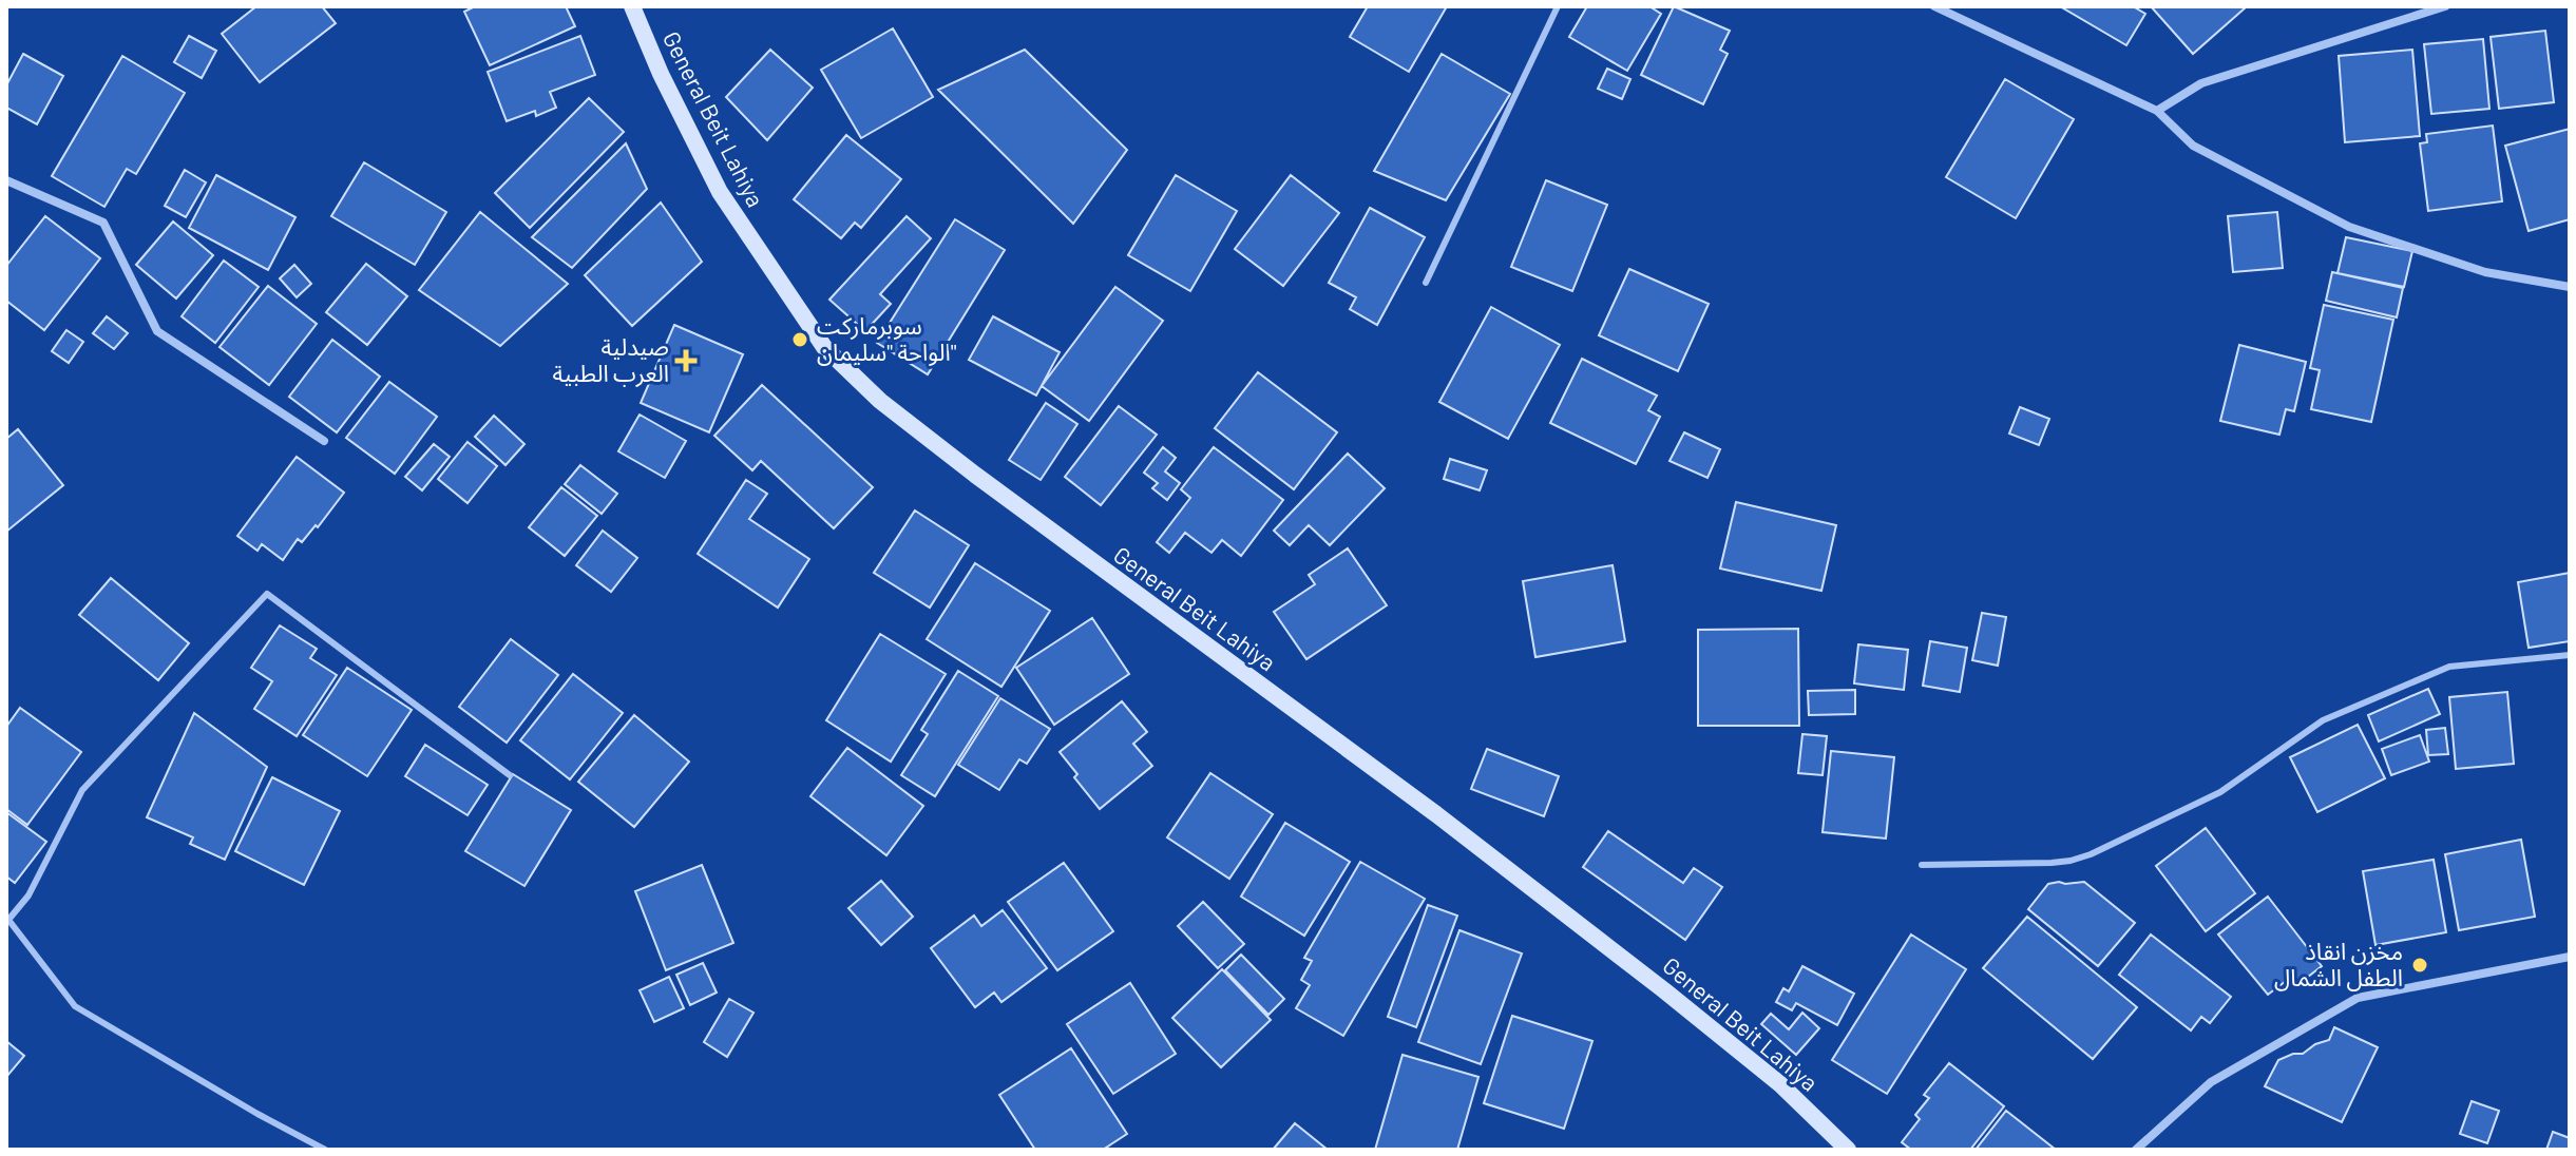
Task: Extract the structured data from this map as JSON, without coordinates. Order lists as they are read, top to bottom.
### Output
{
  "streets": {
    "main road": ["General Beit Lahiya"]
  },
  "places": {
    "other": ["سوبرماركت الواحة \"سليمان\"", "مخزن انقاذ الطفل الشمال"],
    "health": ["صيدلية العرب الطبية"]
  }
}
